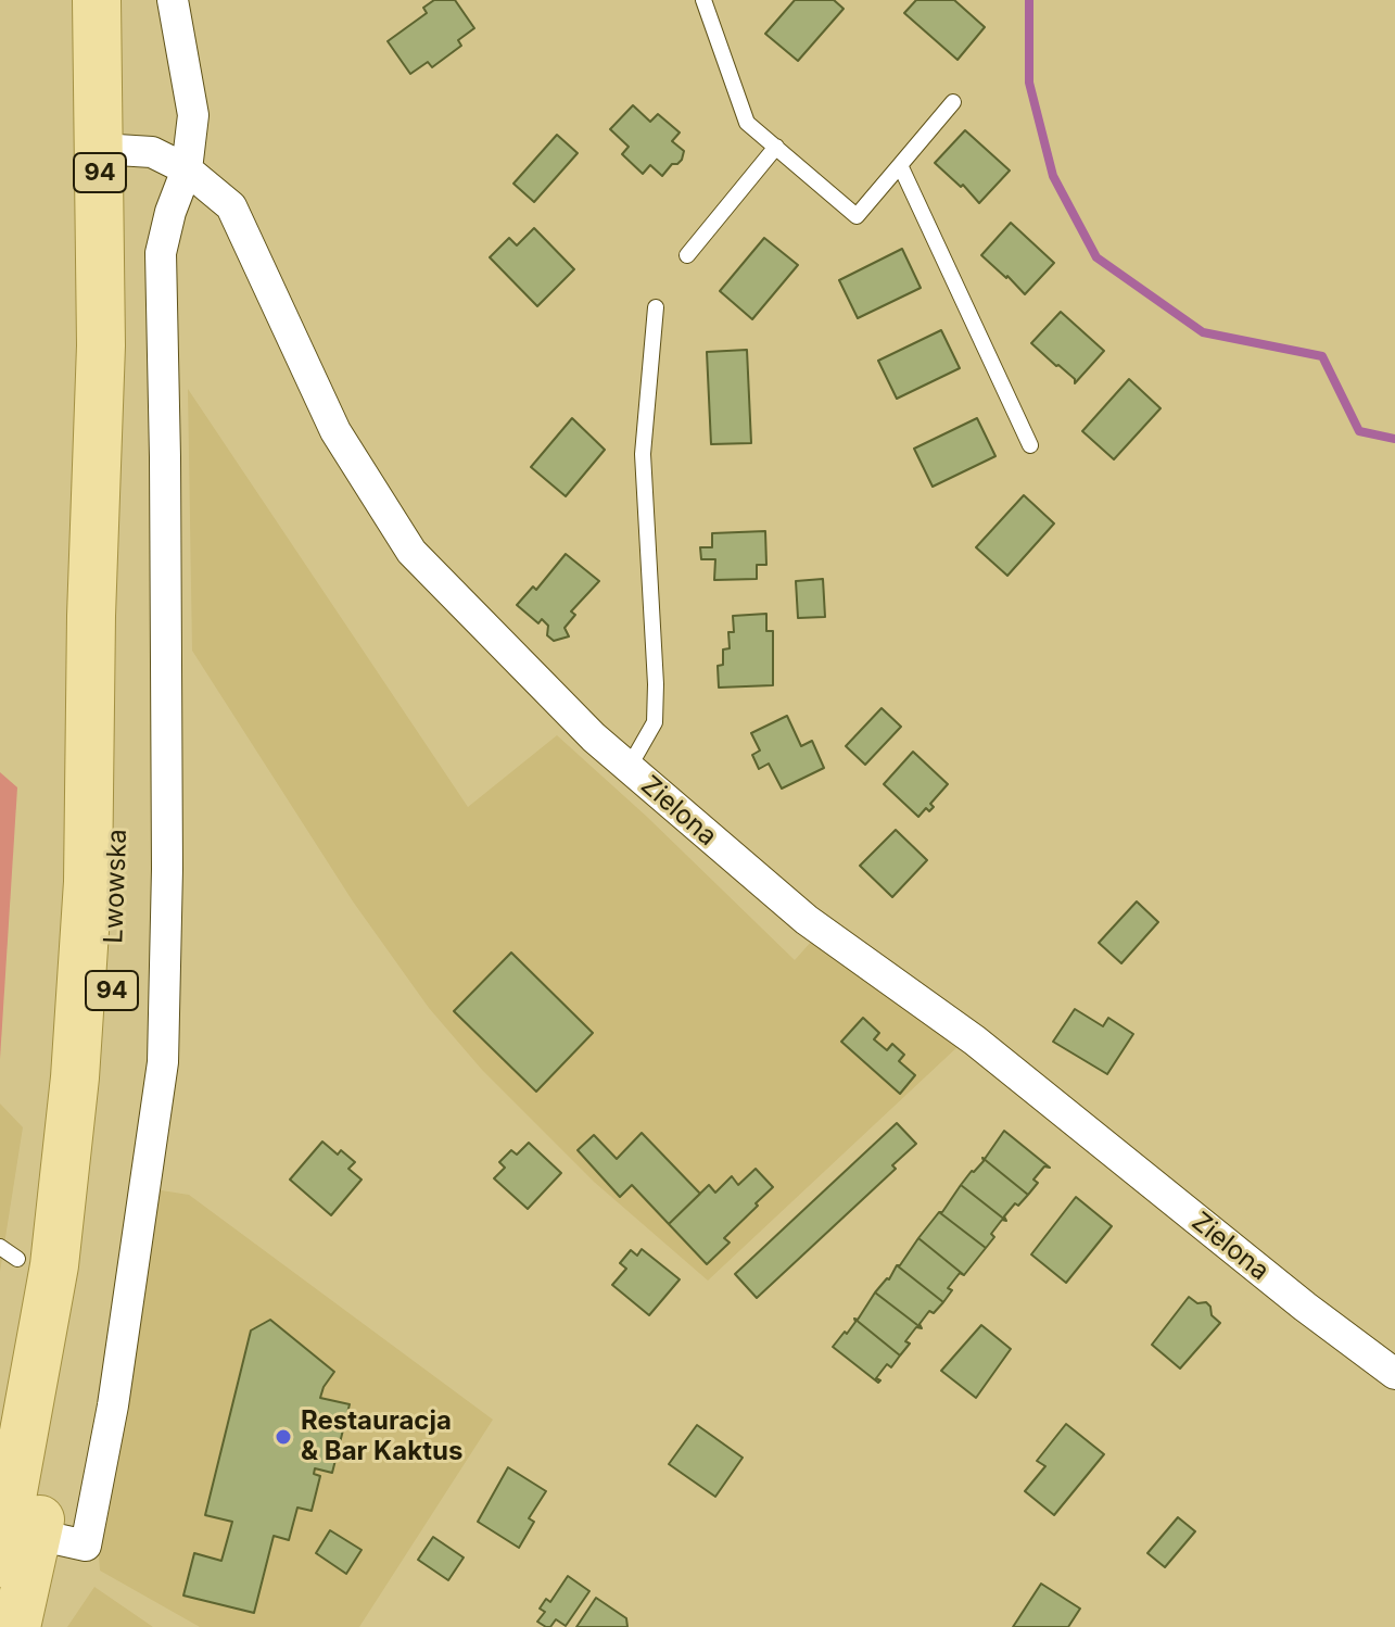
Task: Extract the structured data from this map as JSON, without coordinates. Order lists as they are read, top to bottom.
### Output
{
  "streets": {
    "main road": ["94", "Lwowska"],
    "street": ["Zielona"]
  },
  "crossings": [
    ["Zielona", "Lwowska"]
  ],
  "places": ["Restauracja & Bar Kaktus"]
}
